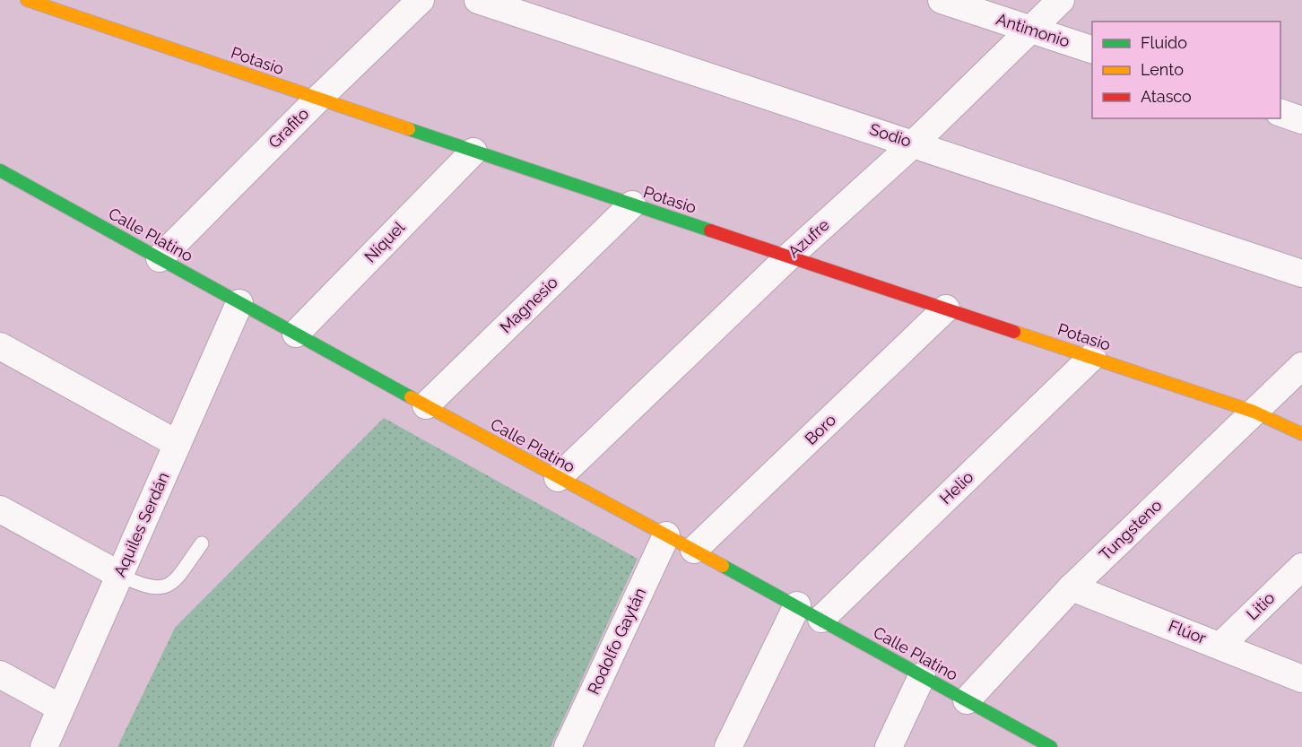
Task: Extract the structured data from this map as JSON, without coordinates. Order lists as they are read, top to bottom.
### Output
{
  "streets": {
    "street": [
      "Antimonio",
      "Potasio",
      "Grafito",
      "Sodio",
      "Calle Platino",
      "Azufre",
      "Níquel",
      "Magnesio",
      "Boro",
      "Helio",
      "Aquiles Serdán",
      "Tungsteno",
      "Litio",
      "Flúor",
      "Rodolfo Gaytán"
    ]
  },
  "crossings": [
    ["Antimonio", "Azufre"],
    ["Potasio", "Grafito"],
    ["Potasio", "Azufre"],
    ["Potasio", "Níquel"],
    ["Potasio", "Magnesio"],
    ["Potasio", "Boro"],
    ["Potasio", "Helio"],
    ["Potasio", "Tungsteno"],
    ["Grafito", "Calle Platino"],
    ["Sodio", "Azufre"],
    ["Calle Platino", "Azufre"],
    ["Calle Platino", "Níquel"],
    ["Calle Platino", "Magnesio"],
    ["Calle Platino", "Boro"],
    ["Calle Platino", "Helio"],
    ["Calle Platino", "Aquiles Serdán"],
    ["Calle Platino", "Tungsteno"],
    ["Calle Platino", "Rodolfo Gaytán"],
    ["Tungsteno", "Flúor"],
    ["Litio", "Flúor"]
  ],
  "legend": ["Fluido", "Lento", "Atasco"]
}
